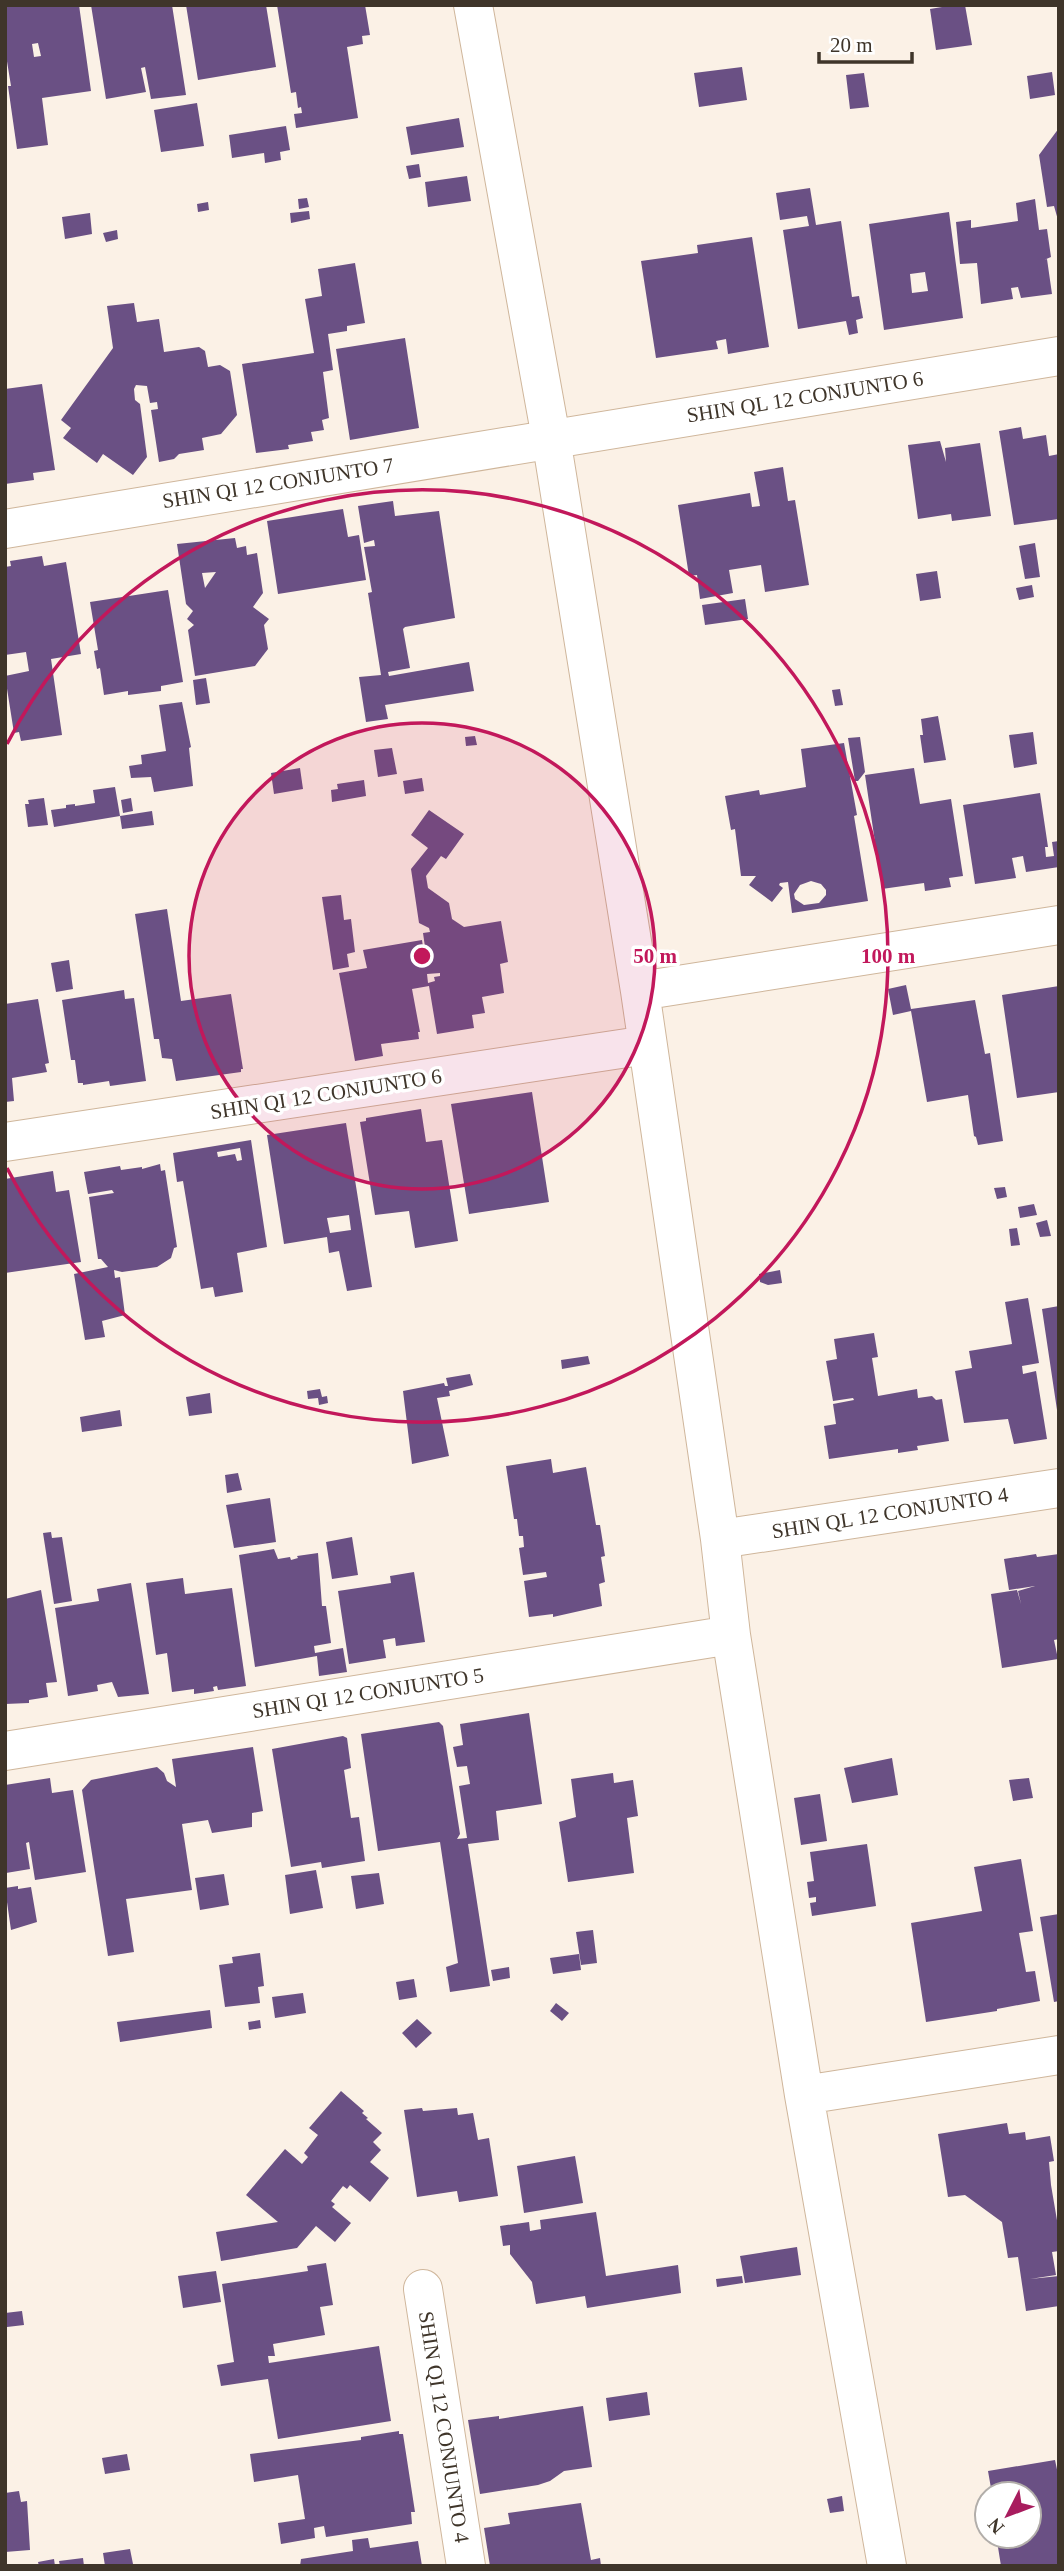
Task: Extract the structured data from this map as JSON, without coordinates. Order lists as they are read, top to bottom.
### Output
{
  "streets": {
    "street": [
      "SHIN QL 12 CONJUNTO 6",
      "SHIN QI 12 CONJUNTO 7",
      "SHIN QI 12 CONJUNTO 6",
      "SHIN QL 12 CONJUNTO 4",
      "SHIN QI 12 CONJUNTO 5",
      "SHIN QI 12 CONJUNTO 4"
    ]
  },
  "crossings": [
    ["SHIN QL 12 CONJUNTO 6", "SHIN QI 12 CONJUNTO 7"]
  ],
  "scale_bar": "20 m",
  "north": "bottom left",
  "rings": ["50 m", "100 m"]
}
